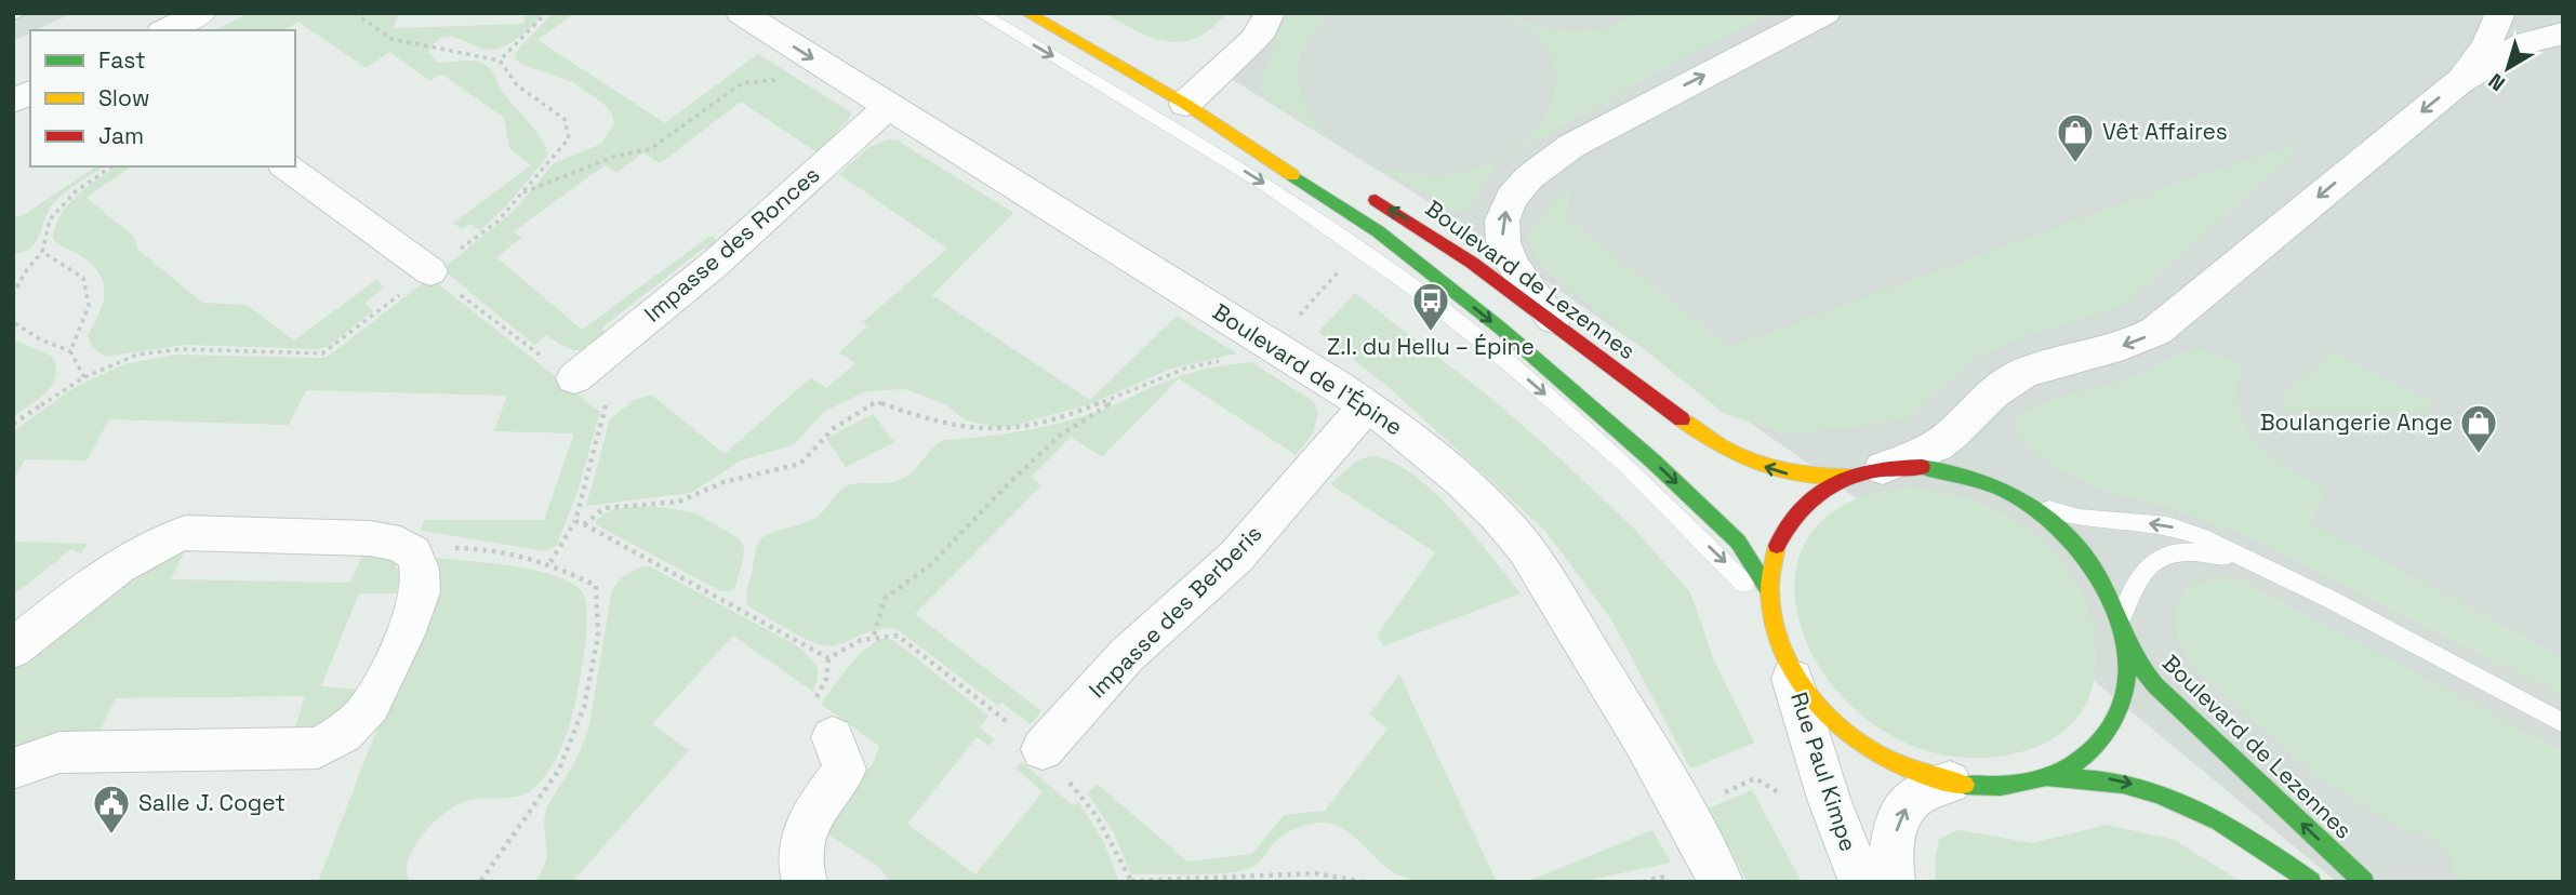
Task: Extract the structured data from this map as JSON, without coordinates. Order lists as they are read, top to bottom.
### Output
{
  "streets": {
    "main road": ["Boulevard de Lezennes"],
    "street": [
      "Impasse des Ronces",
      "Boulevard de l'Épine",
      "Impasse des Berberis",
      "Rue Paul Kimpe"
    ]
  },
  "crossings": [
    ["Impasse des Ronces", "Boulevard de l'Épine"],
    ["Boulevard de l'Épine", "Impasse des Berberis"]
  ],
  "places": {
    "shop": ["Vêt Affaires", "Boulangerie Ange"],
    "bus stop": ["Z.I. du Hellu – Épine"],
    "public building": ["Salle J. Coget"]
  },
  "legend": ["Fast", "Slow", "Jam"],
  "north": "bottom left"
}
